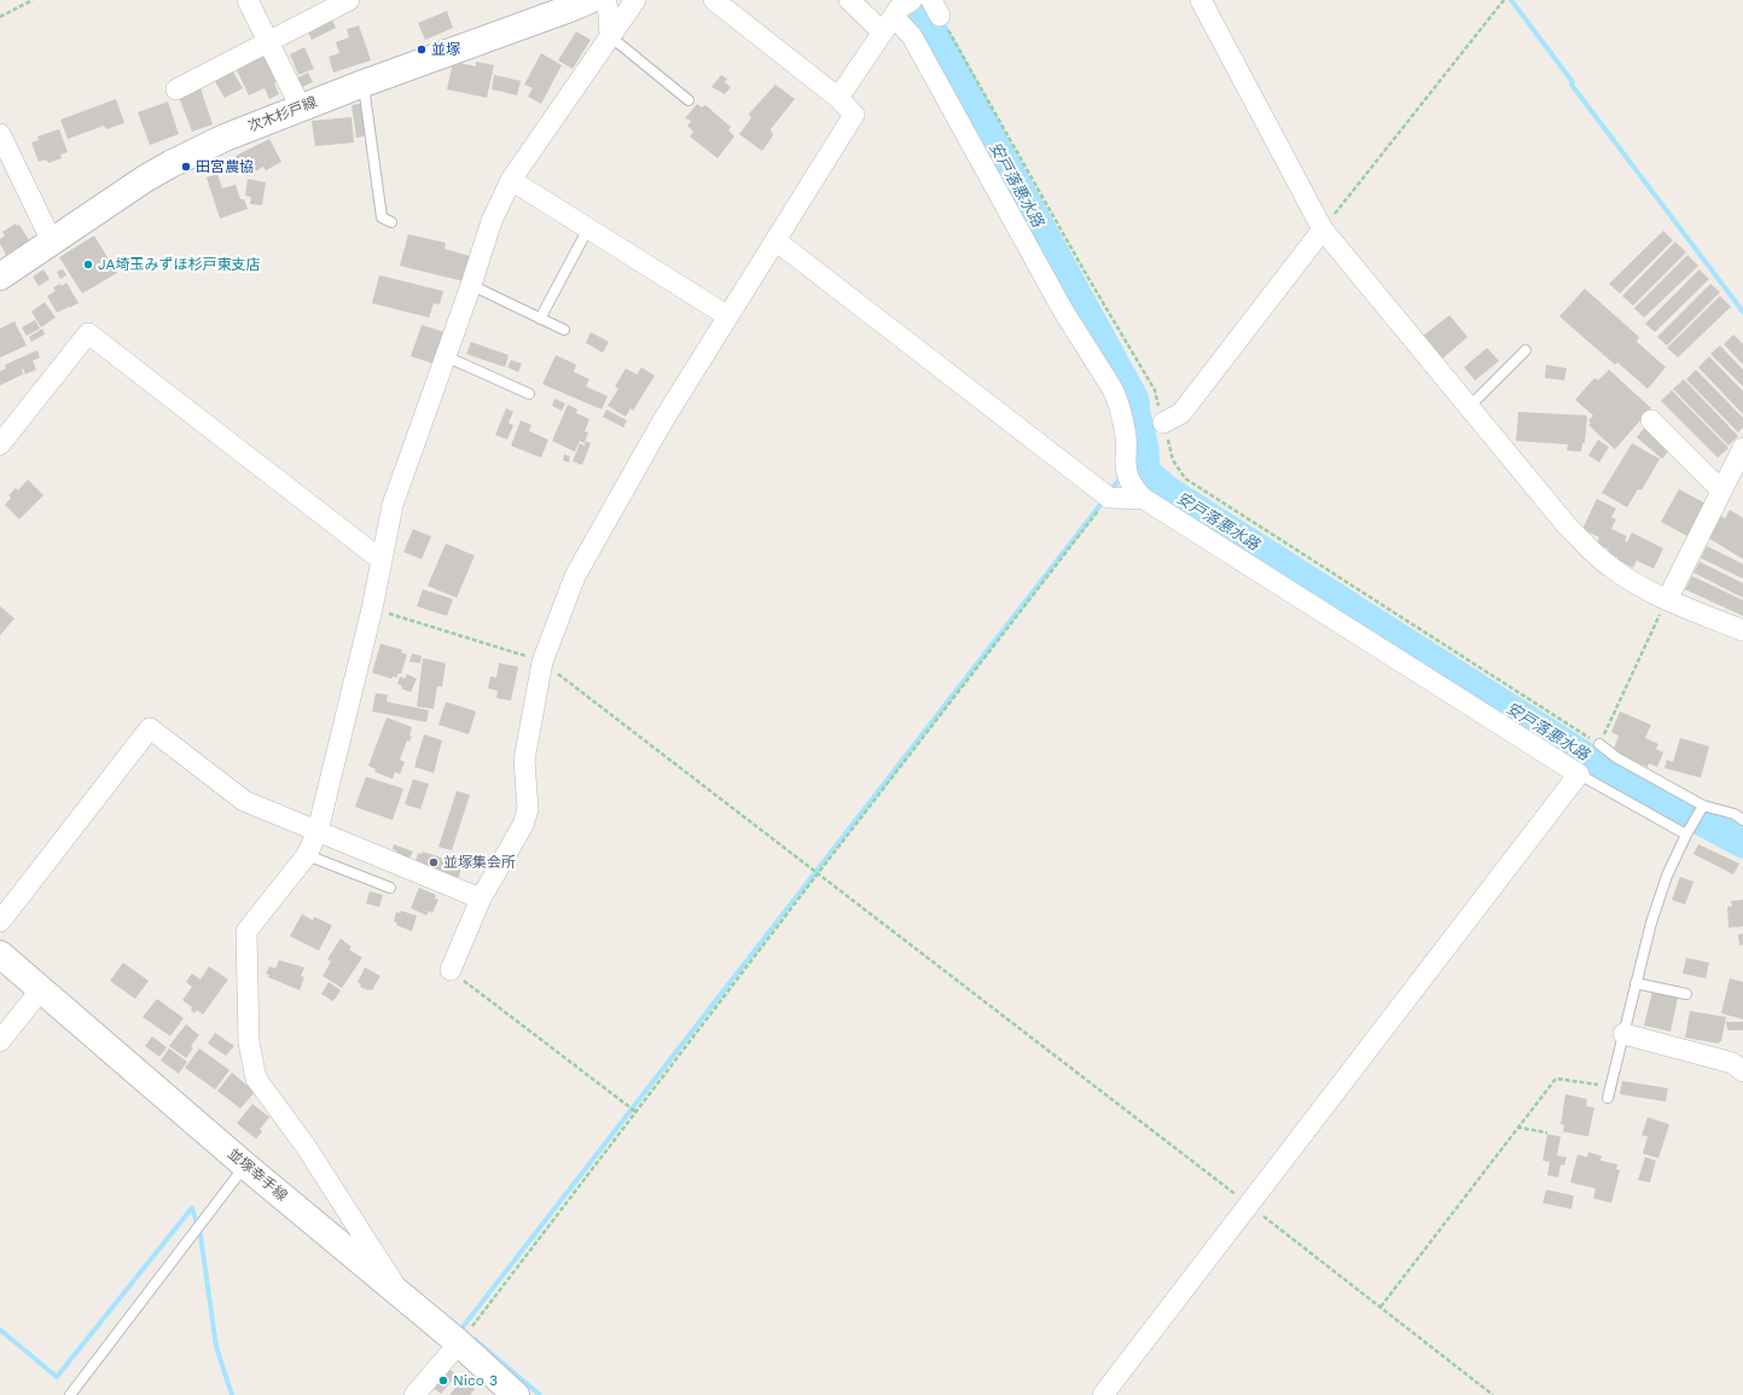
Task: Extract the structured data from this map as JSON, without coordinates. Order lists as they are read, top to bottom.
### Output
{
  "streets": {
    "main road": ["次木杉戸線", "並塚幸手線"]
  },
  "water": ["安戸落悪水路"],
  "places": [
    "並塚",
    "田宮農協",
    "JA埼玉みずほ杉戸東支店",
    "並塚集会所",
    "Nico 3"
  ]
}
